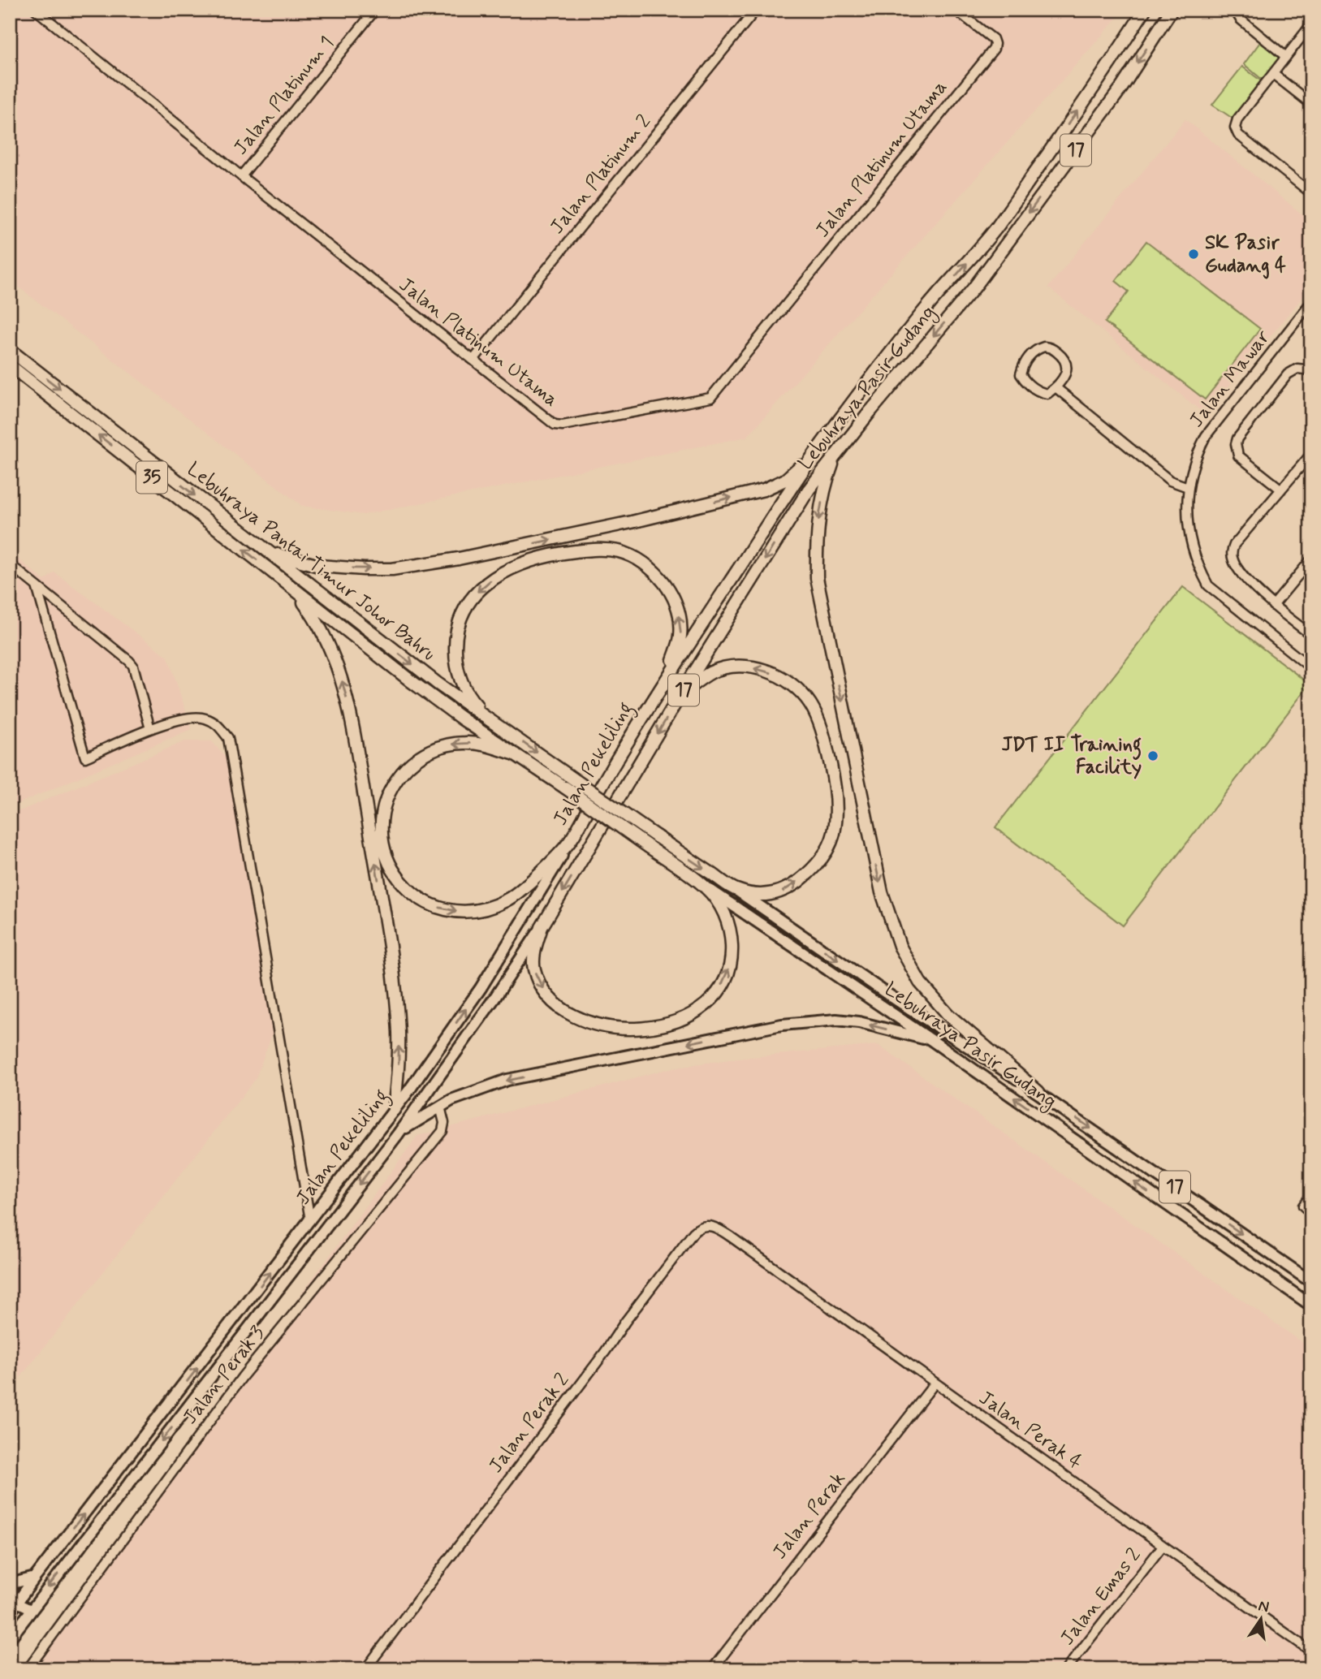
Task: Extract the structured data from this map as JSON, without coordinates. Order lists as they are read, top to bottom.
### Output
{
  "streets": {
    "highway": [
      "17",
      "Lebuhraya Pasir Gudang",
      "35",
      "Lebuhraya Pantai Timur Johor Bahru",
      "Jalan Pekeliling"
    ],
    "street": [
      "Jalan Platinum 1",
      "Jalan Platinum Utama",
      "Jalan Platinum 2",
      "Jalan Mawar",
      "Jalan Perak 3",
      "Jalan Perak 2",
      "Jalan Perak 4",
      "Jalan Perak",
      "Jalan Emas 2"
    ]
  },
  "crossings": [
    ["Jalan Platinum 1", "Jalan Platinum Utama"],
    ["Jalan Platinum Utama", "Jalan Platinum 2"],
    ["Lebuhraya Pasir Gudang", "Lebuhraya Pantai Timur Johor Bahru"],
    ["Lebuhraya Pasir Gudang", "Jalan Pekeliling"],
    ["Jalan Perak 2", "Jalan Perak 4"],
    ["Jalan Perak 4", "Jalan Perak"],
    ["Jalan Perak 4", "Jalan Emas 2"]
  ],
  "places": ["SK Pasir Gudang 4", "JDT II Training Facility"],
  "north": "top"
}
